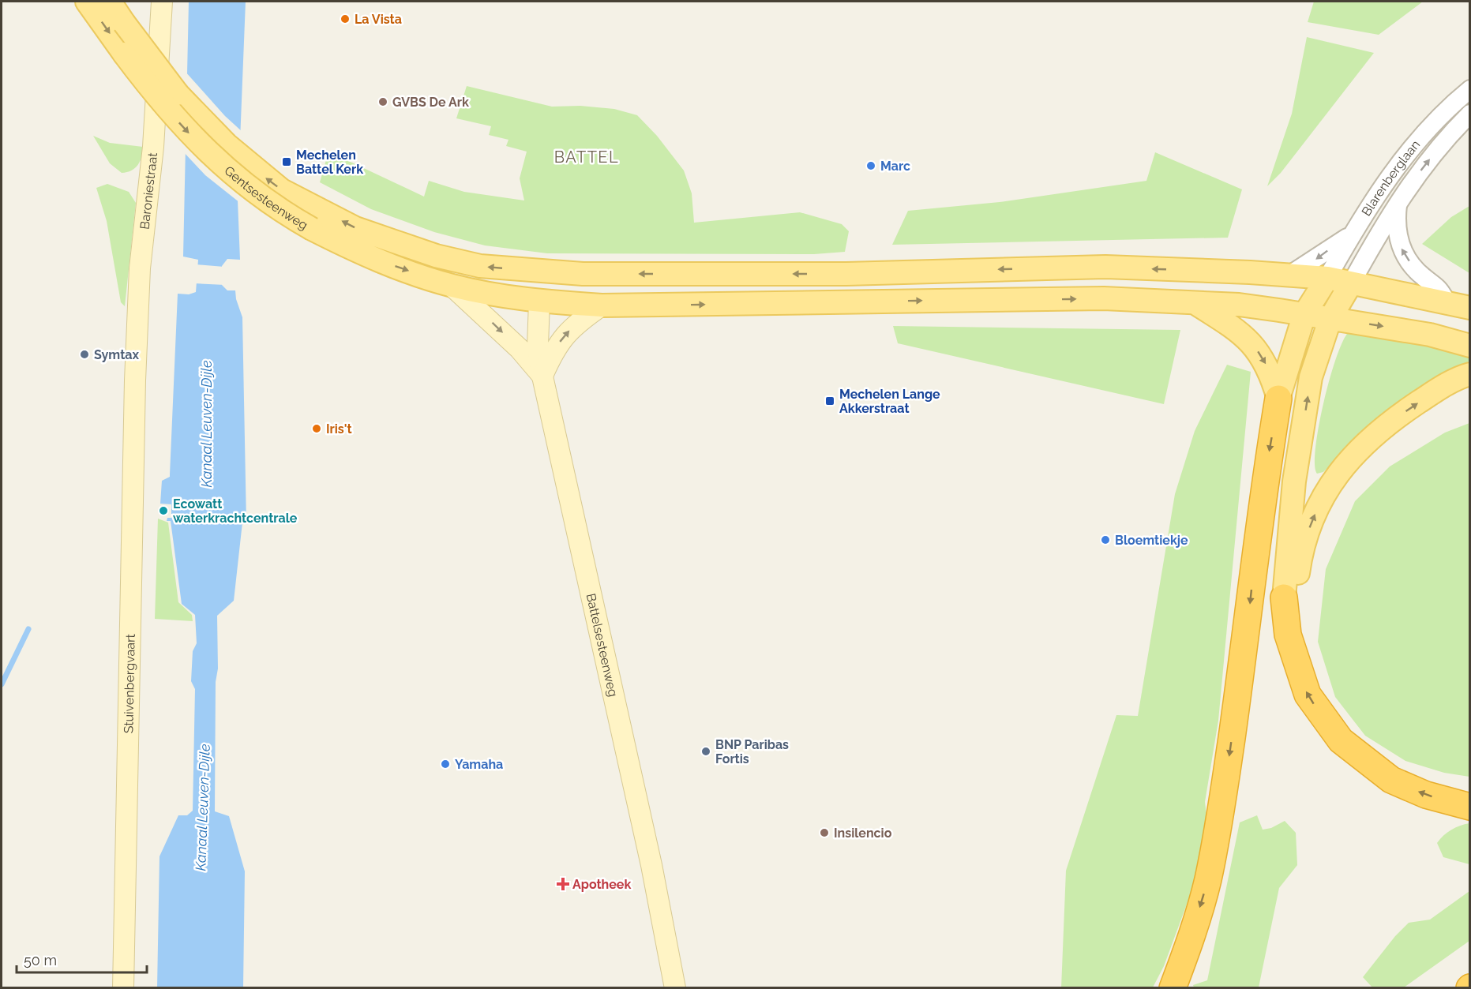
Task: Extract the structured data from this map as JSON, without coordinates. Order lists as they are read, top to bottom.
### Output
{
  "streets": {
    "main road": [
      "Baroniestraat",
      "Gentsesteenweg",
      "Battelsesteenweg",
      "Stuivenbergvaart"
    ],
    "street": ["Blarenberglaan"]
  },
  "crossings": [
    ["Blarenberglaan", "Gentsesteenweg"],
    ["Baroniestraat", "Stuivenbergvaart"],
    ["Gentsesteenweg", "Battelsesteenweg"]
  ],
  "districts": ["BATTEL"],
  "water": ["Kanaal Leuven-Dijle"],
  "places": {
    "other": [
      "La Vista",
      "GVBS De Ark",
      "Marc",
      "Symtax",
      "Iris't",
      "Ecowatt waterkrachtcentrale",
      "Bloemtiekje",
      "BNP Paribas Fortis",
      "Yamaha",
      "Insilencio"
    ],
    "transit": ["Mechelen Battel Kerk", "Mechelen Lange Akkerstraat"],
    "health": ["Apotheek"]
  },
  "scale_bar": "50 m"
}
